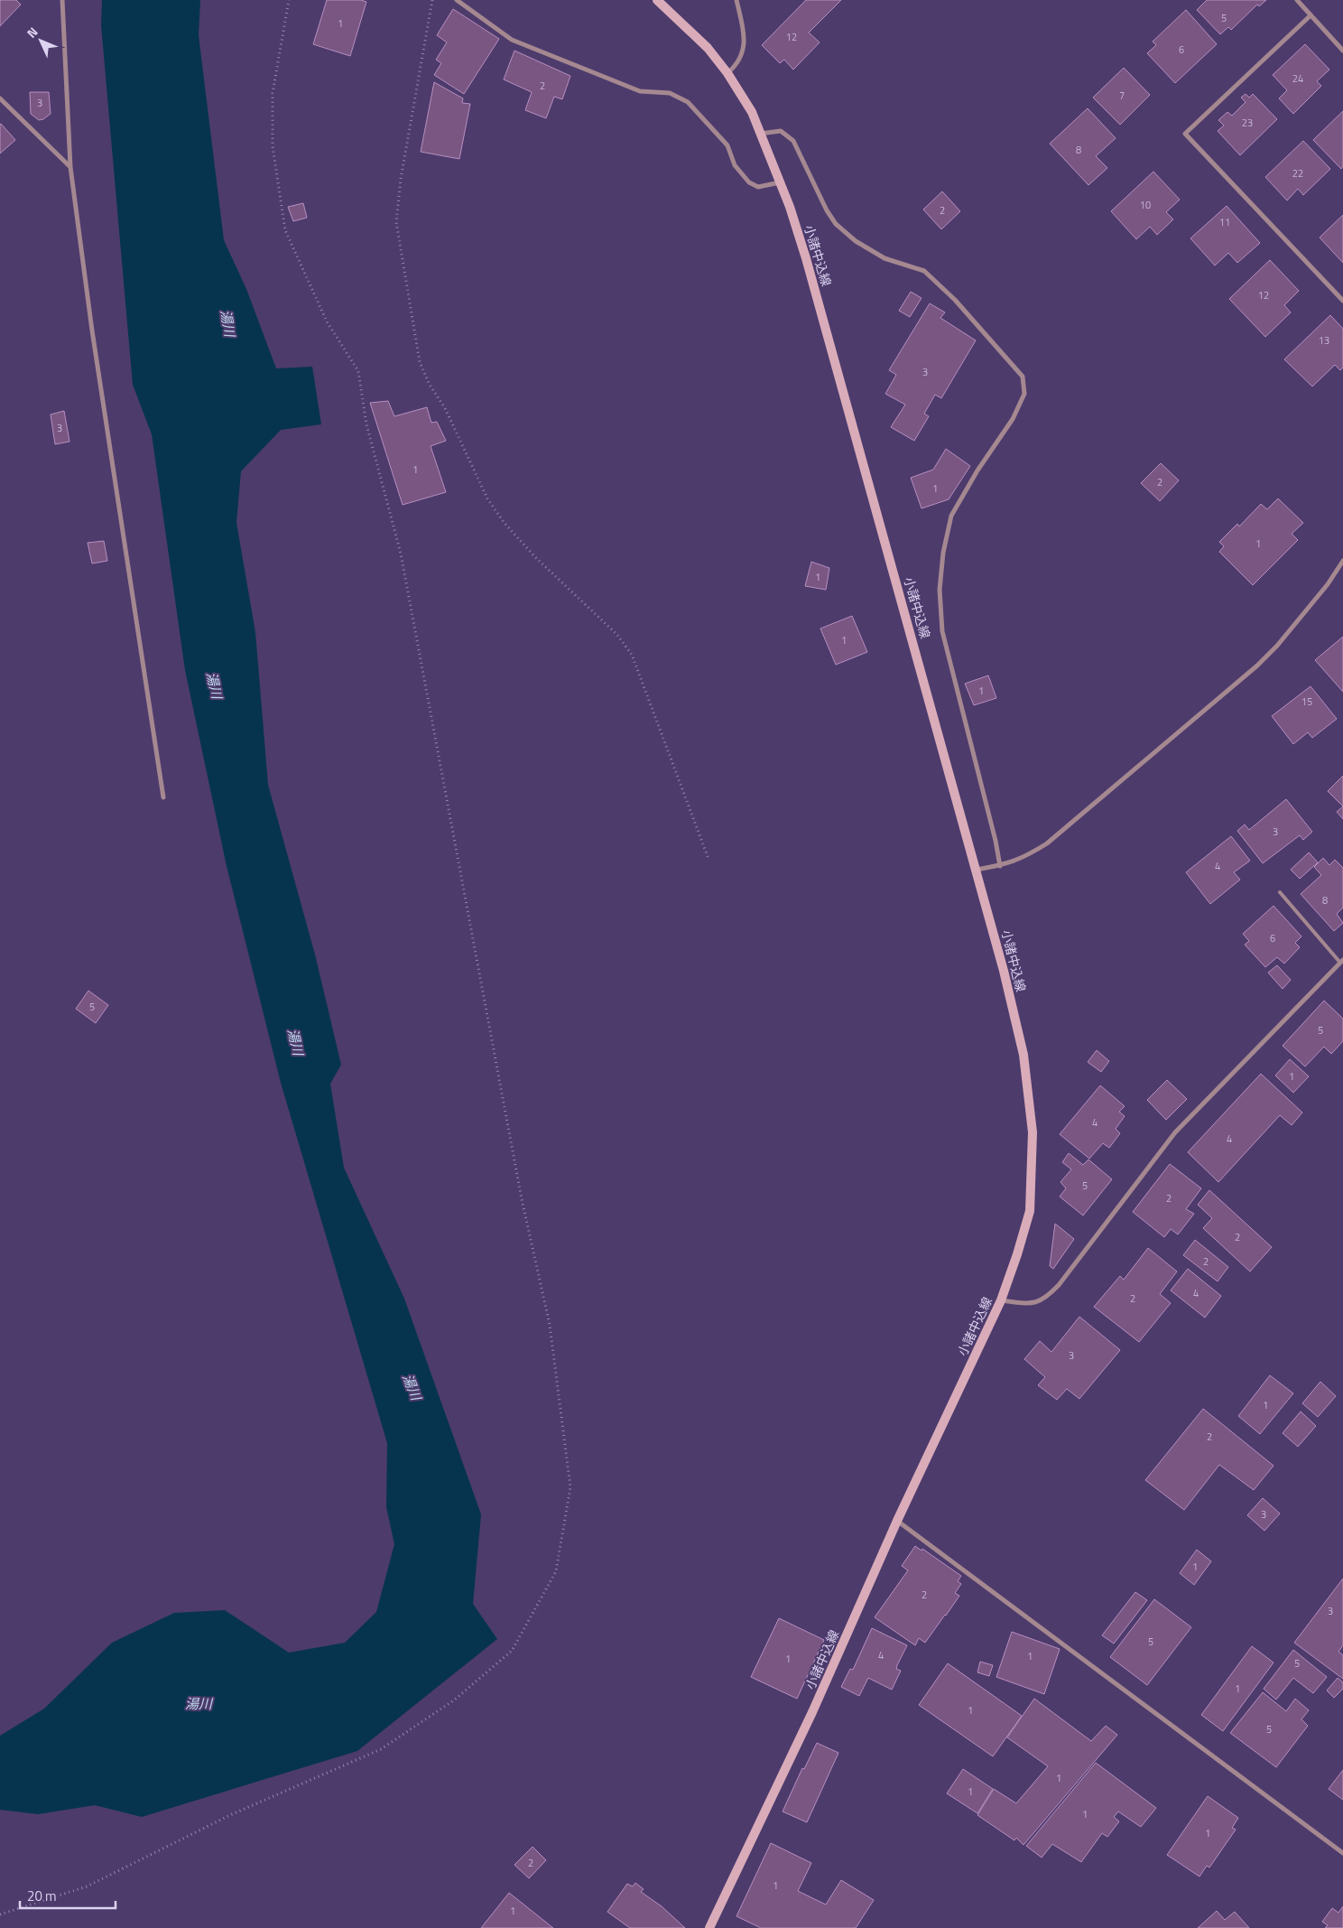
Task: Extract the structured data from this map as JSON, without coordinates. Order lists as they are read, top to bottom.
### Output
{
  "streets": {
    "main road": ["小諸中込線"]
  },
  "water": ["湯川"],
  "house_numbers": [
    "5",
    "1",
    "12",
    "6",
    "24",
    "2",
    "7",
    "3",
    "23",
    "8",
    "22",
    "10",
    "2",
    "11",
    "12",
    "13",
    "3",
    "3",
    "1",
    "2",
    "1",
    "1",
    "1",
    "1",
    "1",
    "15",
    "3",
    "4",
    "8",
    "6",
    "5",
    "5",
    "1",
    "4",
    "4",
    "5",
    "2",
    "2",
    "2",
    "4",
    "2",
    "3",
    "1",
    "2",
    "3",
    "1",
    "2",
    "3",
    "5",
    "4",
    "1",
    "1",
    "5",
    "1",
    "1",
    "5",
    "1",
    "1",
    "1",
    "1",
    "2",
    "1",
    "1"
  ],
  "scale_bar": "20 m",
  "north": "top left"
}
